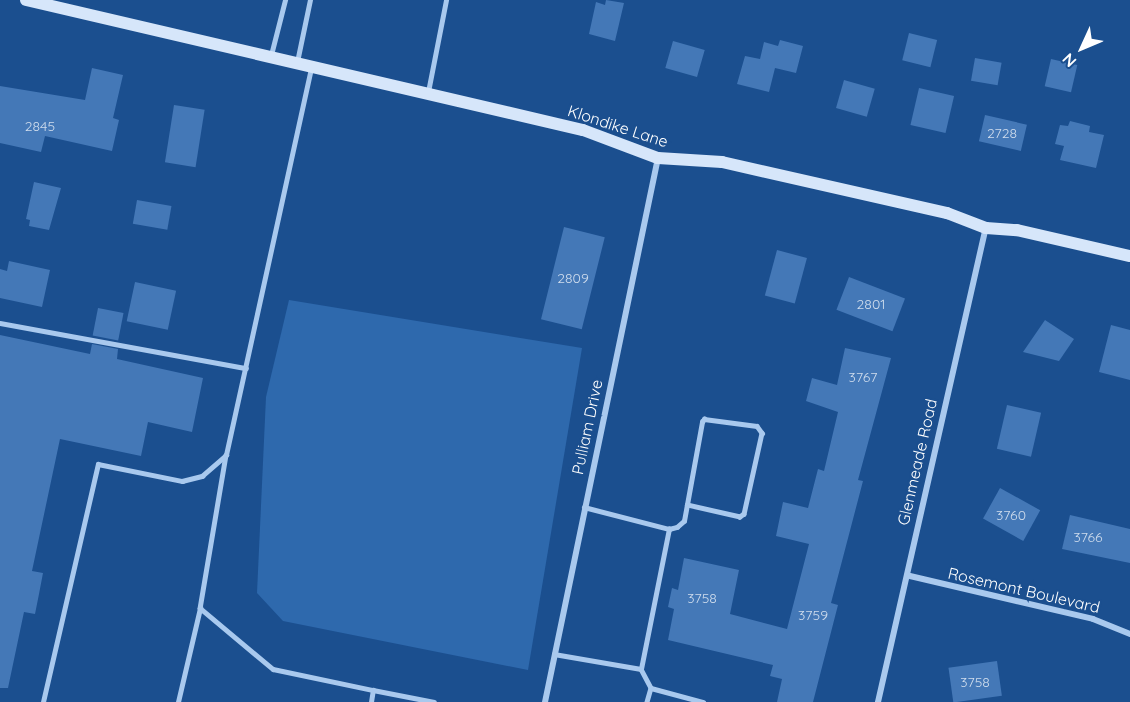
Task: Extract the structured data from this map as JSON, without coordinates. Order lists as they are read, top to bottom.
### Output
{
  "streets": {
    "street": [
      "Klondike Lane",
      "Pulliam Drive",
      "Glenmeade Road",
      "Rosemont Boulevard"
    ]
  },
  "crossings": [
    ["Klondike Lane", "Pulliam Drive"],
    ["Klondike Lane", "Glenmeade Road"],
    ["Glenmeade Road", "Rosemont Boulevard"]
  ],
  "house_numbers": [
    "2845",
    "2728",
    "2809",
    "2801",
    "3767",
    "3760",
    "3766",
    "3758",
    "3759",
    "3758"
  ],
  "north": "bottom left"
}
